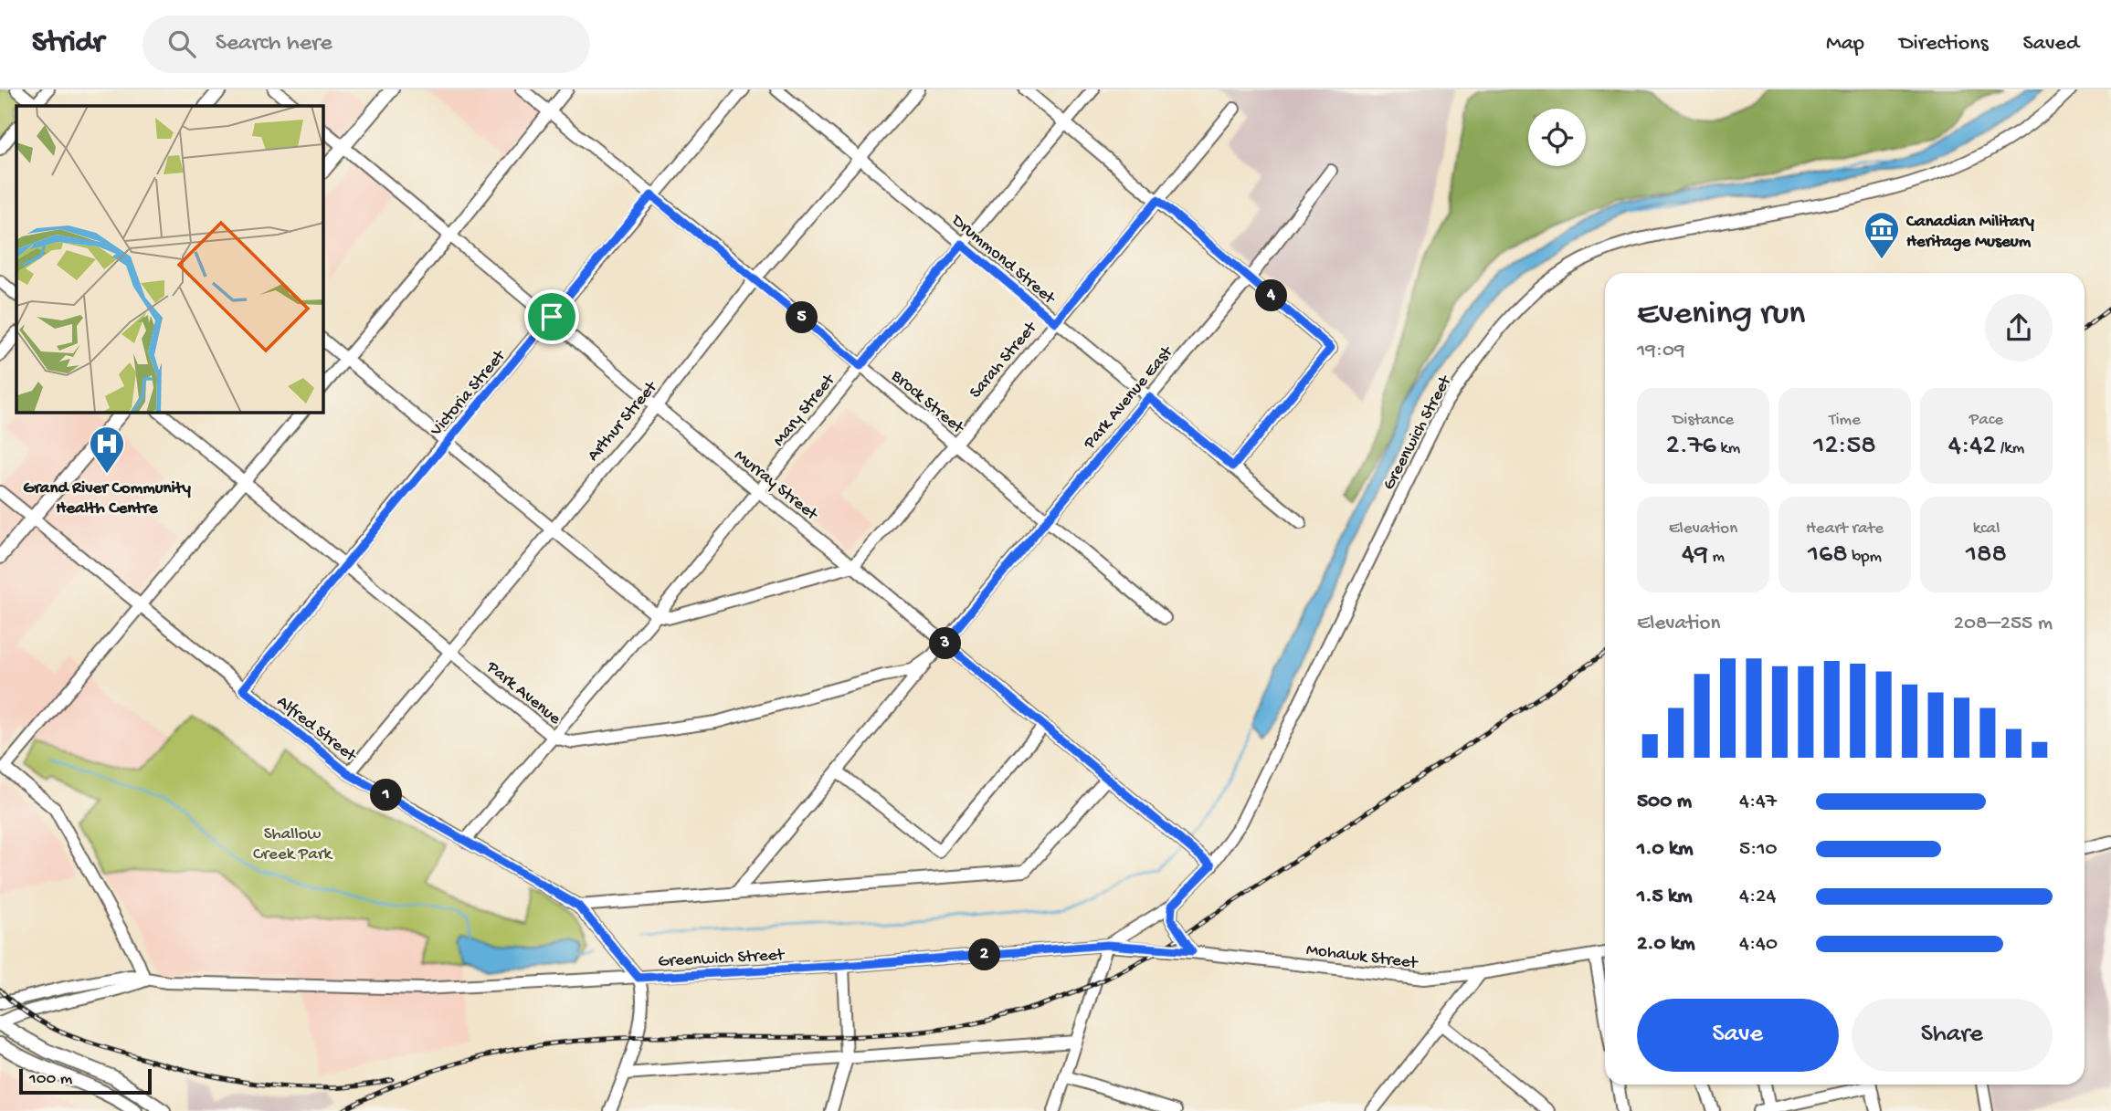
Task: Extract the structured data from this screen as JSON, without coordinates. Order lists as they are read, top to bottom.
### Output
{
  "streets": {
    "street": [
      "Drummond Street",
      "Sarah Street",
      "Victoria Street",
      "Park Avenue East",
      "Brock Street",
      "Mary Street",
      "Arthur Street",
      "Greenwich Street",
      "Murray Street",
      "Park Avenue",
      "Alfred Street",
      "Mohawk Street"
    ]
  },
  "crossings": [
    ["Drummond Street", "Sarah Street"],
    ["Drummond Street", "Park Avenue East"],
    ["Drummond Street", "Mary Street"],
    ["Drummond Street", "Arthur Street"],
    ["Sarah Street", "Brock Street"],
    ["Sarah Street", "Murray Street"],
    ["Victoria Street", "Brock Street"],
    ["Victoria Street", "Murray Street"],
    ["Victoria Street", "Park Avenue"],
    ["Victoria Street", "Alfred Street"],
    ["Park Avenue East", "Brock Street"],
    ["Park Avenue East", "Murray Street"],
    ["Park Avenue East", "Park Avenue"],
    ["Brock Street", "Mary Street"],
    ["Brock Street", "Arthur Street"],
    ["Mary Street", "Murray Street"],
    ["Mary Street", "Park Avenue"],
    ["Mary Street", "Alfred Street"],
    ["Arthur Street", "Murray Street"],
    ["Arthur Street", "Park Avenue"],
    ["Arthur Street", "Alfred Street"],
    ["Greenwich Street", "Murray Street"],
    ["Greenwich Street", "Alfred Street"],
    ["Greenwich Street", "Mohawk Street"],
    ["Murray Street", "Park Avenue"]
  ],
  "parks": ["Shallow Creek Park"],
  "places": {
    "museum": ["Canadian Military Heritage Museum"],
    "hospital": ["Grand River Community Health Centre"]
  },
  "scale_bar": "100 m",
  "page": {
    "header": "Stridr",
    "search": "Search here",
    "nav": ["Map", "Directions", "Saved"],
    "heading": ["Evening run", "19:09"],
    "pins": [
      "4",
      "5",
      "3",
      "1",
      "2"
    ],
    "stats": [
      ["Distance", "2.76 km"],
      ["Time", "12:58"],
      ["Pace", "4:42 /km"],
      ["Elevation", "49 m"],
      ["Heart rate", "168 bpm"],
      ["kcal", "188"]
    ],
    "chart": ["Elevation", "208–255 m"],
    "list": [
      {
        "name": "500 m",
        "note": "4:47"
      },
      {
        "name": "1.0 km",
        "note": "5:10"
      },
      {
        "name": "1.5 km",
        "note": "4:24"
      },
      {
        "name": "2.0 km",
        "note": "4:40"
      }
    ],
    "buttons": ["Save", "Share"],
    "scale": "100 m"
  }
}
